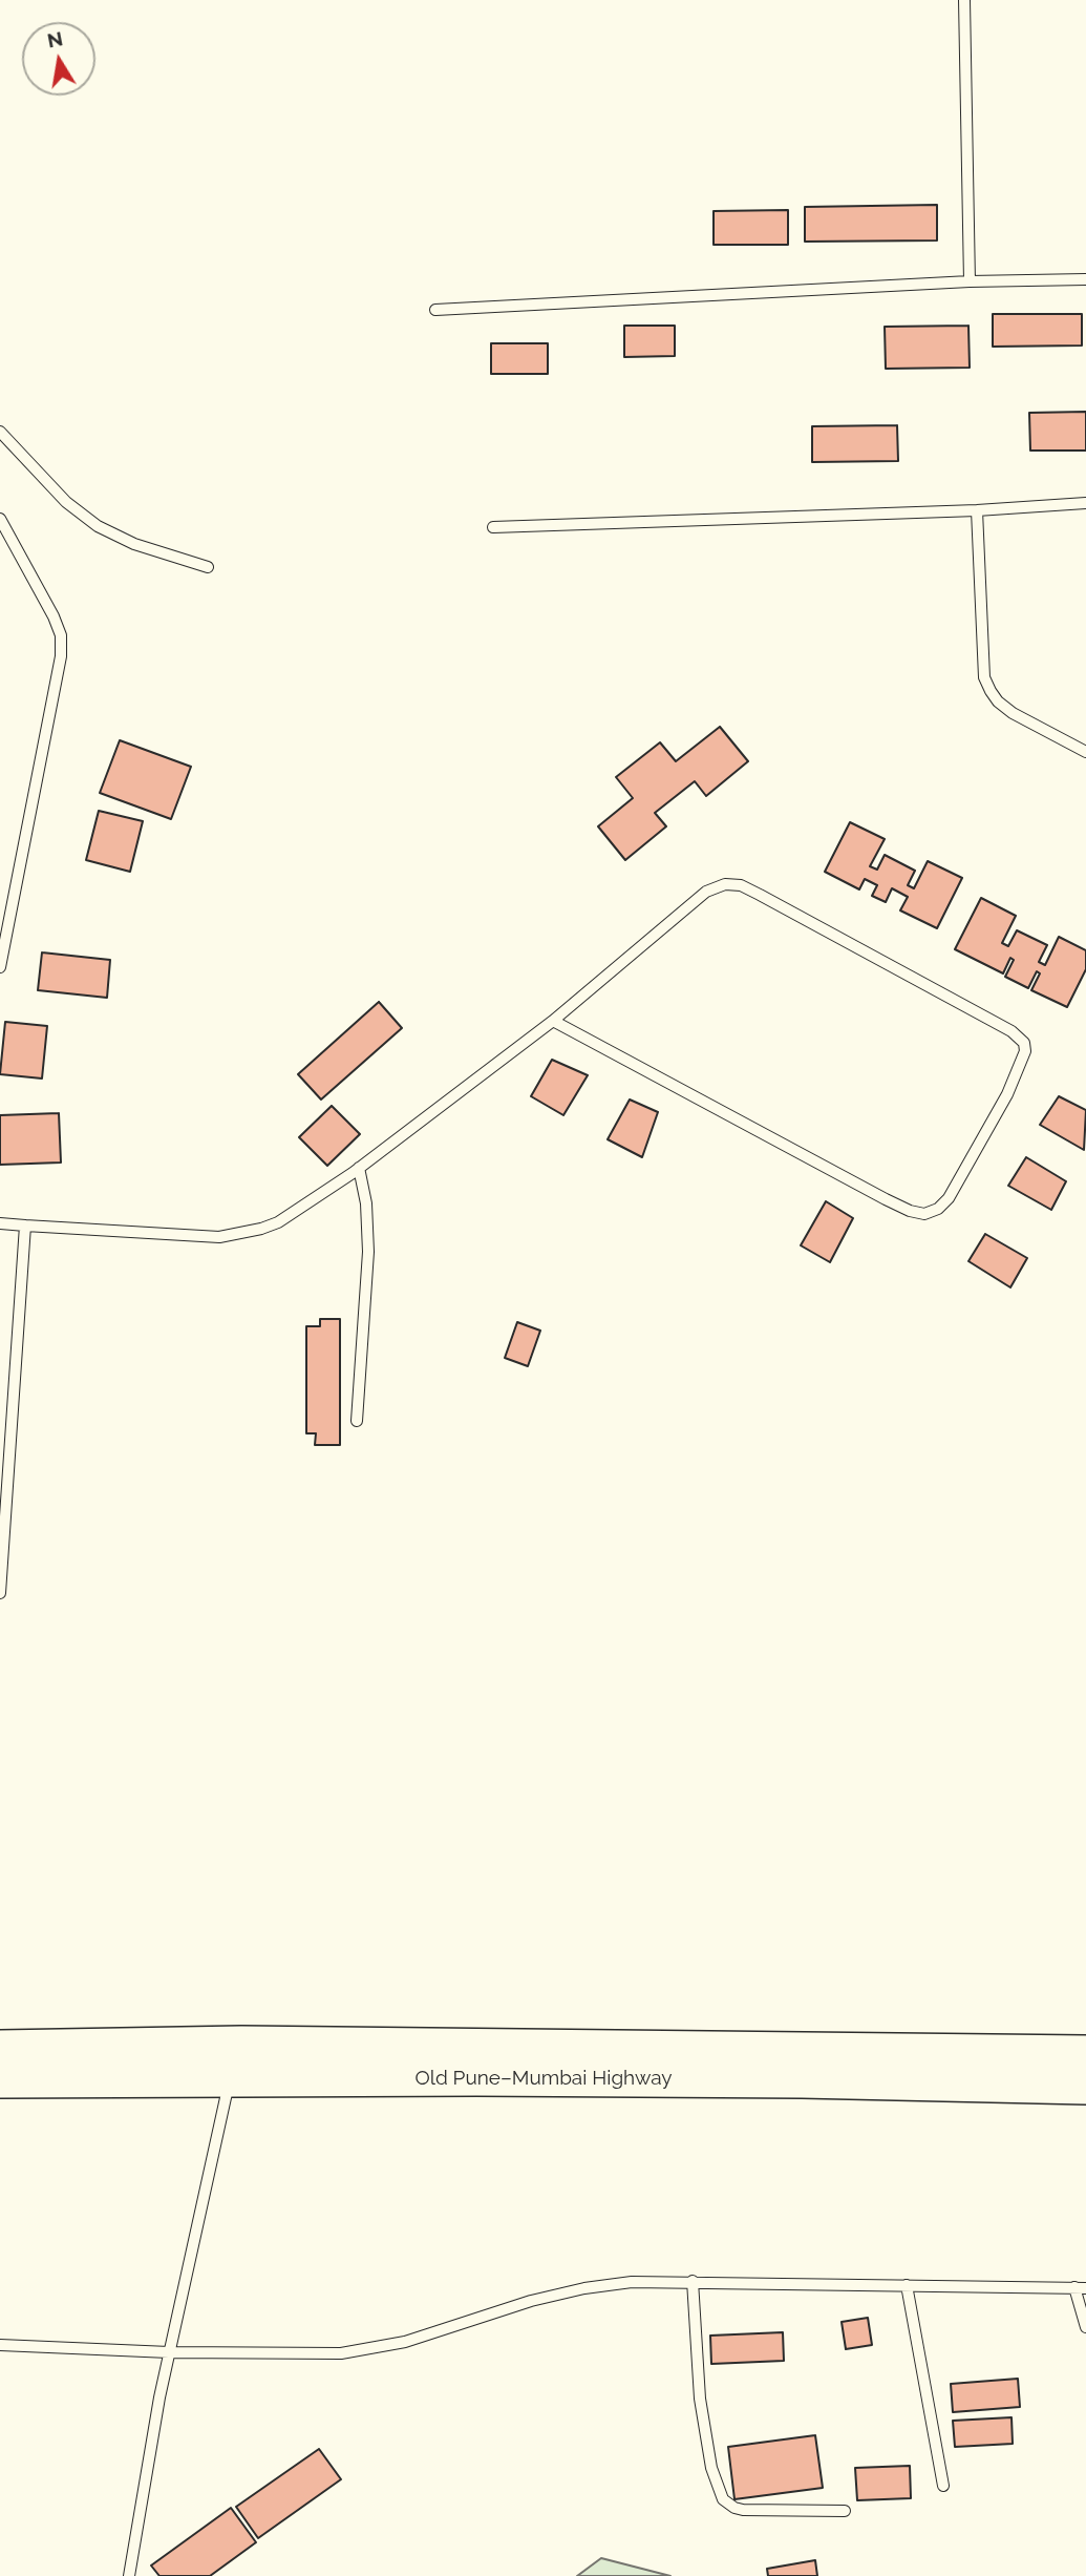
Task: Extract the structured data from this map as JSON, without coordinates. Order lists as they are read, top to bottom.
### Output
{
  "streets": {
    "highway": ["Old Pune–Mumbai Highway"]
  },
  "north": "top"
}
